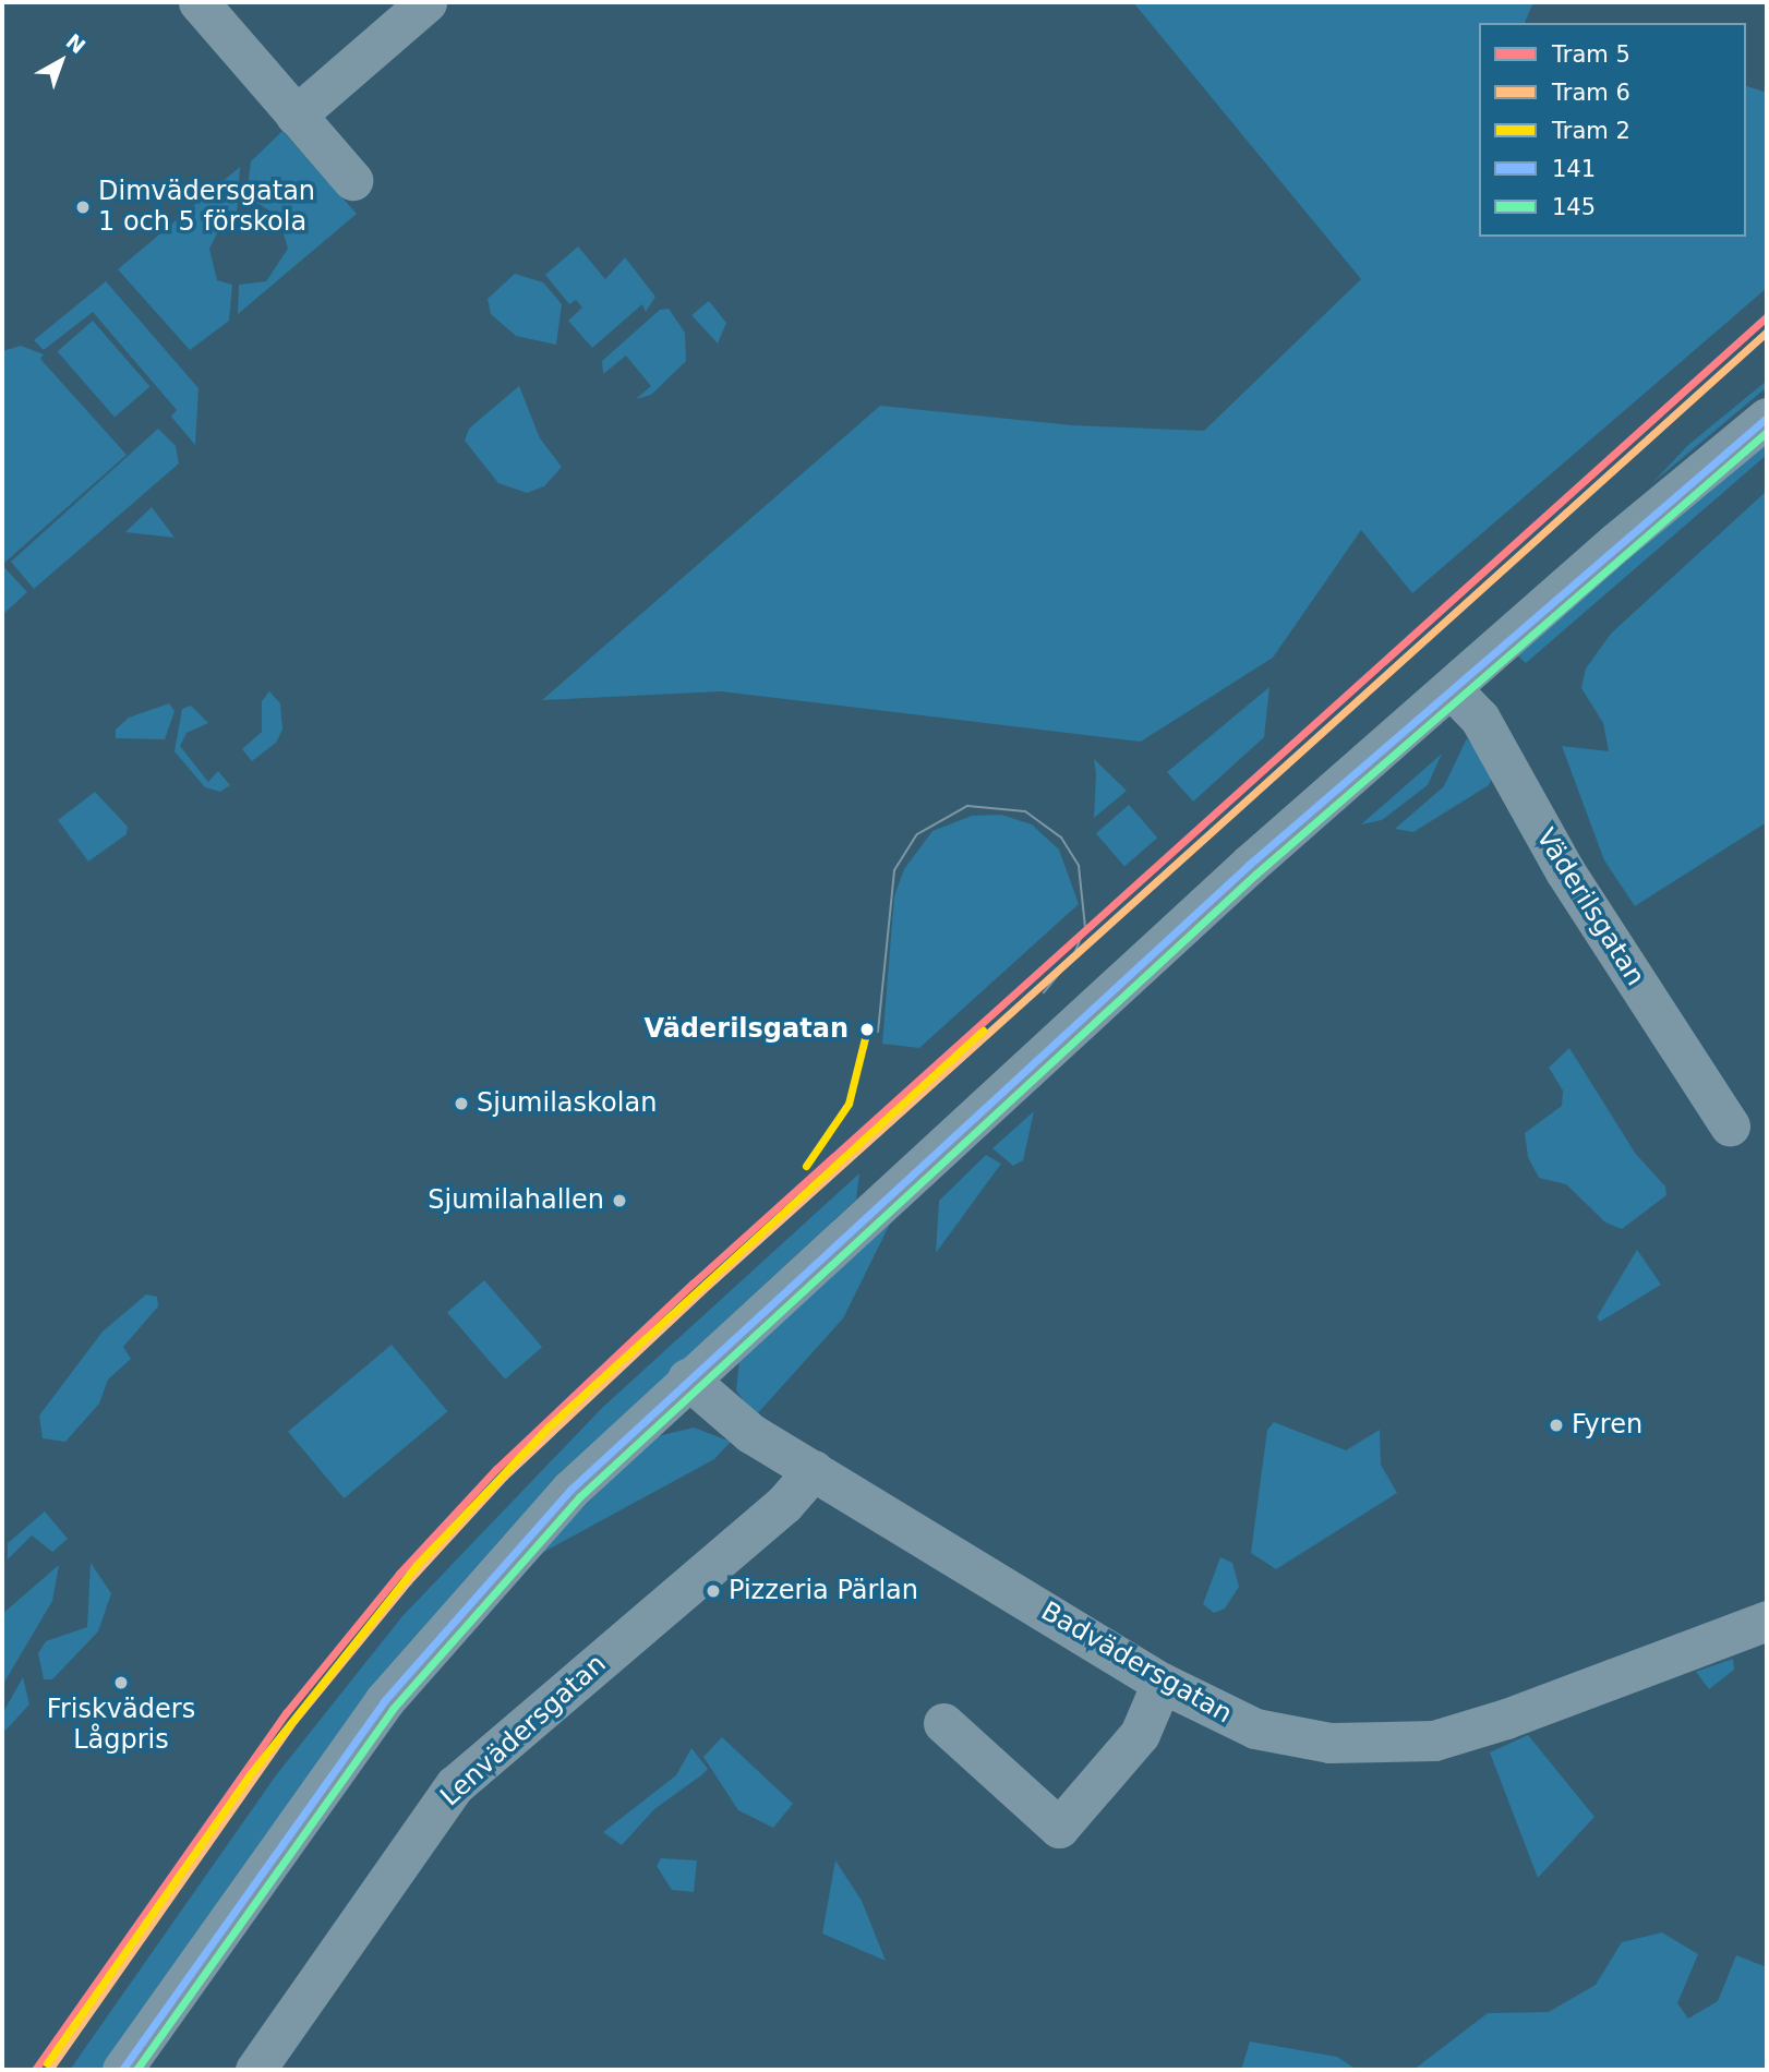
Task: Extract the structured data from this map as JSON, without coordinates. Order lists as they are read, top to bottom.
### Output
{
  "streets": {
    "street": ["Väderilsgatan", "Badvädersgatan", "Lenvädersgatan"]
  },
  "crossings": [
    ["Badvädersgatan", "Lenvädersgatan"]
  ],
  "places": [
    "Dimvädersgatan 1 och 5 förskola",
    "Väderilsgatan",
    "Sjumilaskolan",
    "Sjumilahallen",
    "Fyren",
    "Pizzeria Pärlan",
    "Friskväders Lågpris"
  ],
  "lines": [
    "tram line 5",
    "tram line 6",
    "transit line 141",
    "transit line 145",
    "tram line 2"
  ],
  "legend": [
    "Tram 5",
    "Tram 6",
    "Tram 2",
    "141",
    "145"
  ],
  "north": "top right"
}
